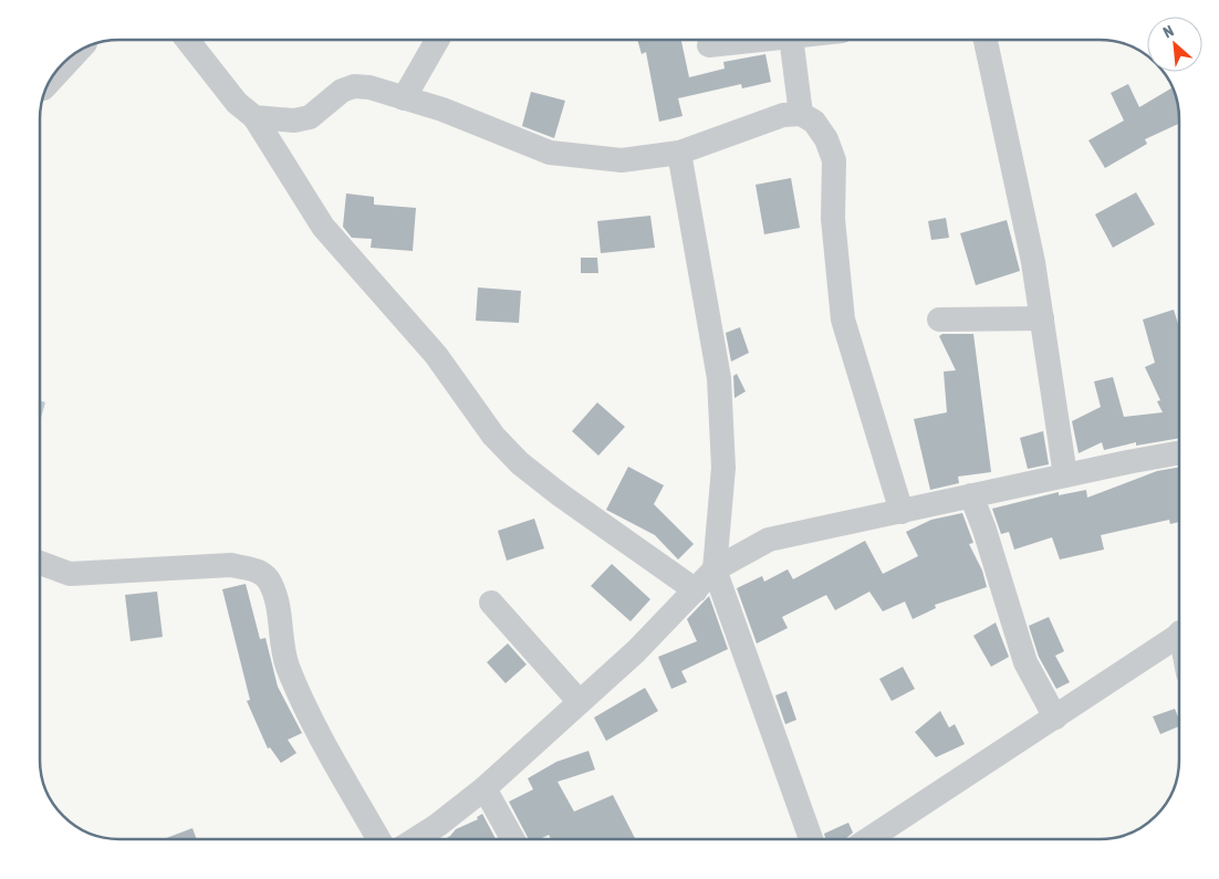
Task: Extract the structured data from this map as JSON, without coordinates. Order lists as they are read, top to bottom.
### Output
{
  "north": "top left"
}
